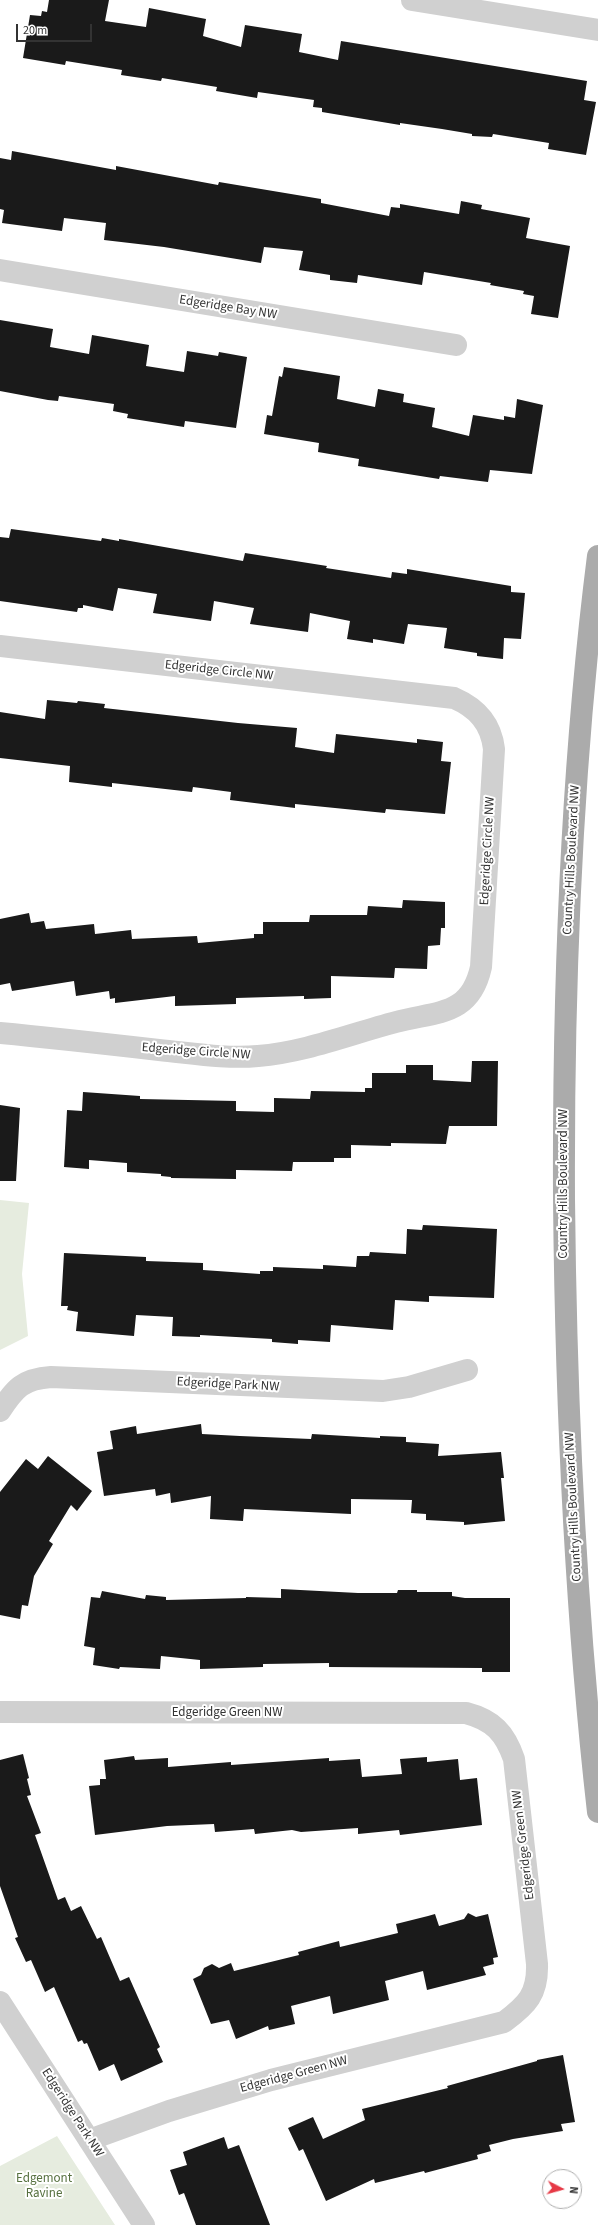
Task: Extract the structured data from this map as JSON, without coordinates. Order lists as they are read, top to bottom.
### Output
{
  "streets": {
    "main road": ["Country Hills Boulevard NW"],
    "street": [
      "Edgeridge Bay NW",
      "Edgeridge Circle NW",
      "Edgeridge Park NW",
      "Edgeridge Green NW"
    ]
  },
  "crossings": [
    ["Edgeridge Park NW", "Edgeridge Green NW"]
  ],
  "parks": ["Edgemont Ravine"],
  "scale_bar": "20 m",
  "north": "right"
}
